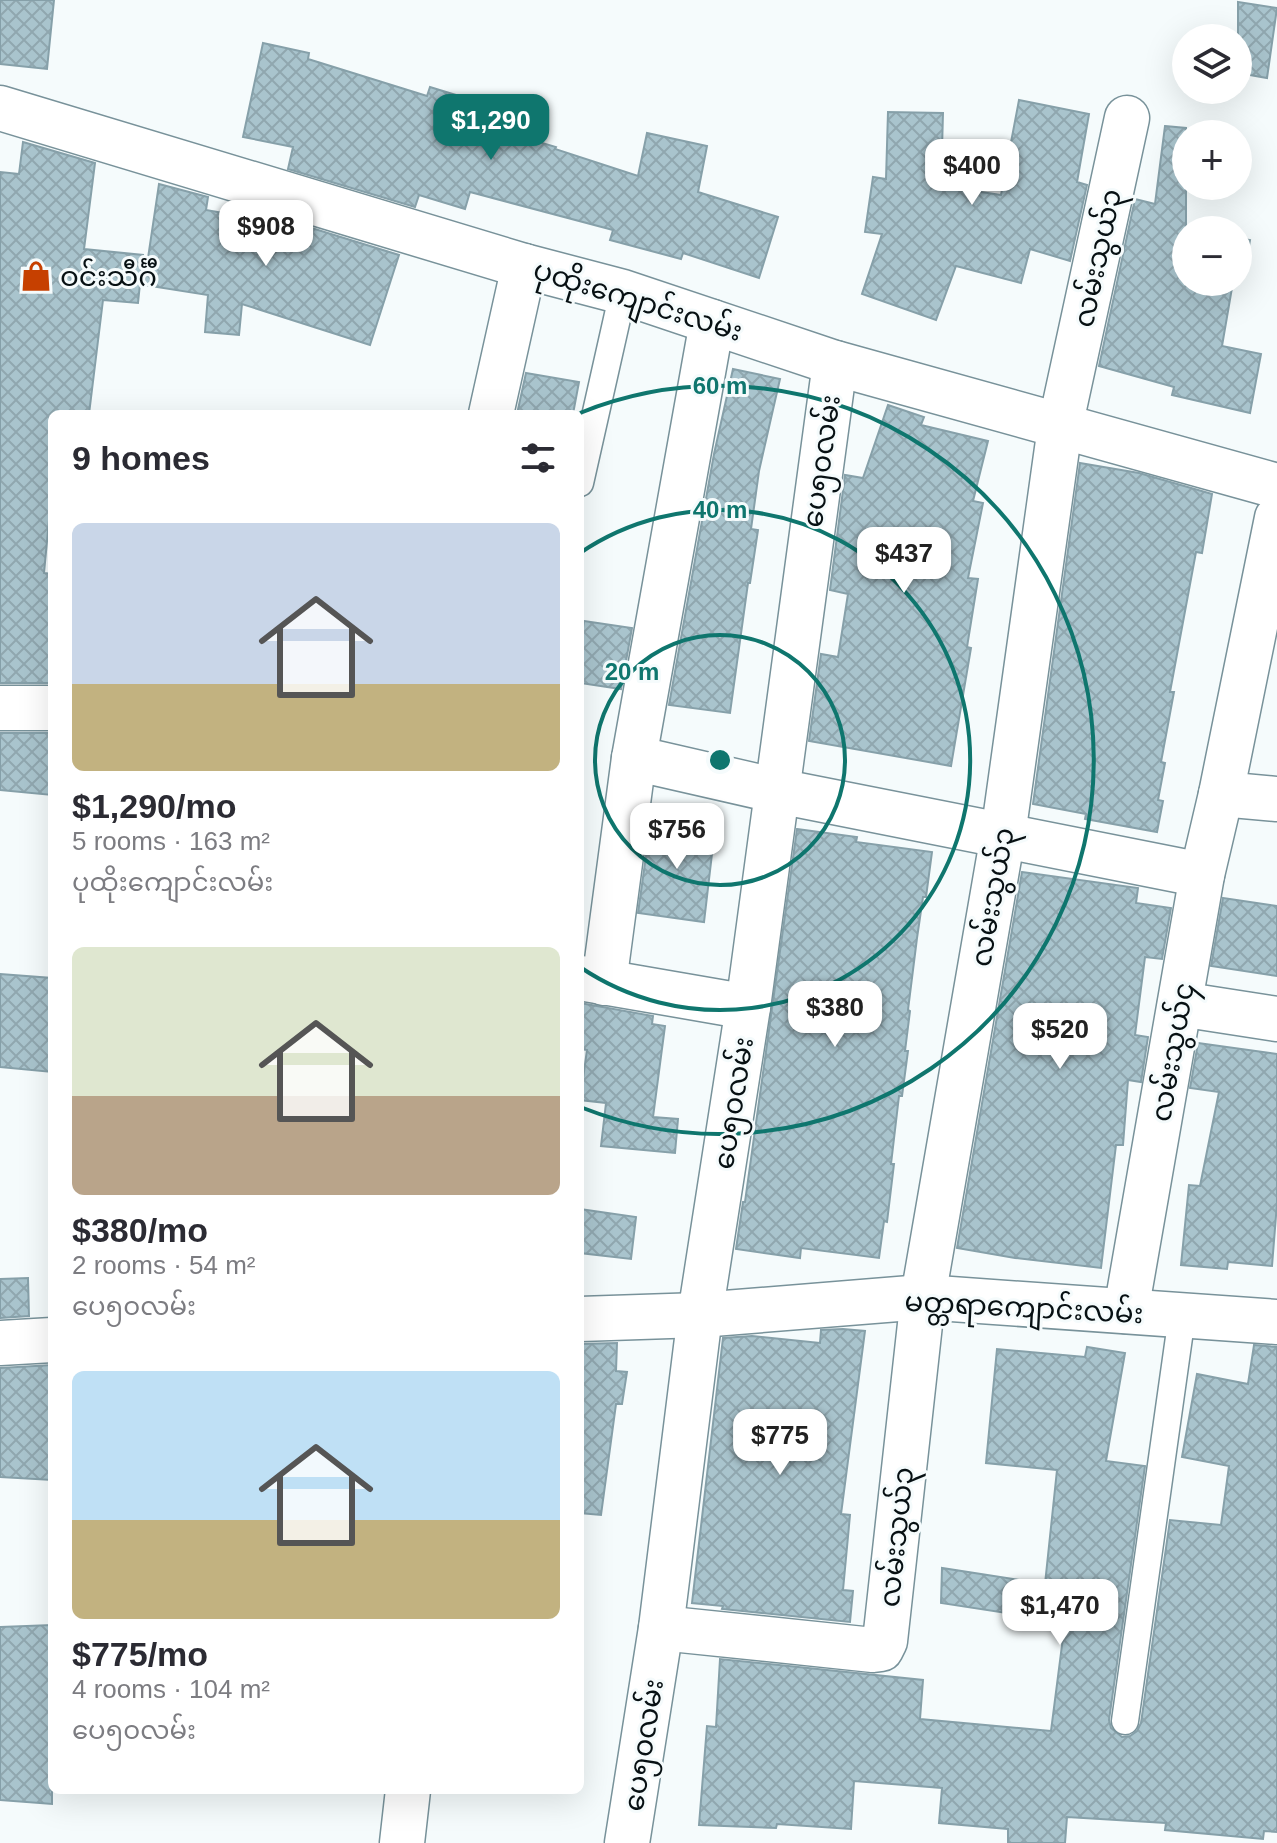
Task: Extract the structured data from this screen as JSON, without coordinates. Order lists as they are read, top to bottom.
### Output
{
  "streets": {
    "street": [
      "လမ်းသွယ်၃",
      "ပုထိုးကျောင်းလမ်း",
      "ပေ၅၀လမ်း",
      "လမ်းသွယ်၄",
      "မတ္တရာကျောင်းလမ်း"
    ]
  },
  "crossings": [
    ["လမ်းသွယ်၃", "ပုထိုးကျောင်းလမ်း"],
    ["လမ်းသွယ်၃", "ပေ၅၀လမ်း"],
    ["လမ်းသွယ်၃", "မတ္တရာကျောင်းလမ်း"],
    ["ပုထိုးကျောင်းလမ်း", "ပေ၅၀လမ်း"],
    ["ပေ၅၀လမ်း", "မတ္တရာကျောင်းလမ်း"],
    ["လမ်းသွယ်၄", "မတ္တရာကျောင်းလမ်း"]
  ],
  "places": {
    "shop": ["ဝင်းသီင်္ဂီ"]
  },
  "page": {
    "map_buttons": ["+", "−"],
    "price": [
      "$1,290",
      "$400",
      "$908",
      "$437",
      "$756",
      "$380",
      "$520",
      "$775",
      "$1,470"
    ],
    "heading": "9 homes",
    "list": [
      {
        "name": "$1,290/mo",
        "note": "5 rooms · 163 m² · ပုထိုးကျောင်းလမ်း"
      },
      {
        "name": "$380/mo",
        "note": "2 rooms · 54 m² · ပေ၅၀လမ်း"
      },
      {
        "name": "$775/mo",
        "note": "4 rooms · 104 m² · ပေ၅၀လမ်း"
      }
    ]
  },
  "rings": ["60 m", "40 m", "20 m"]
}
